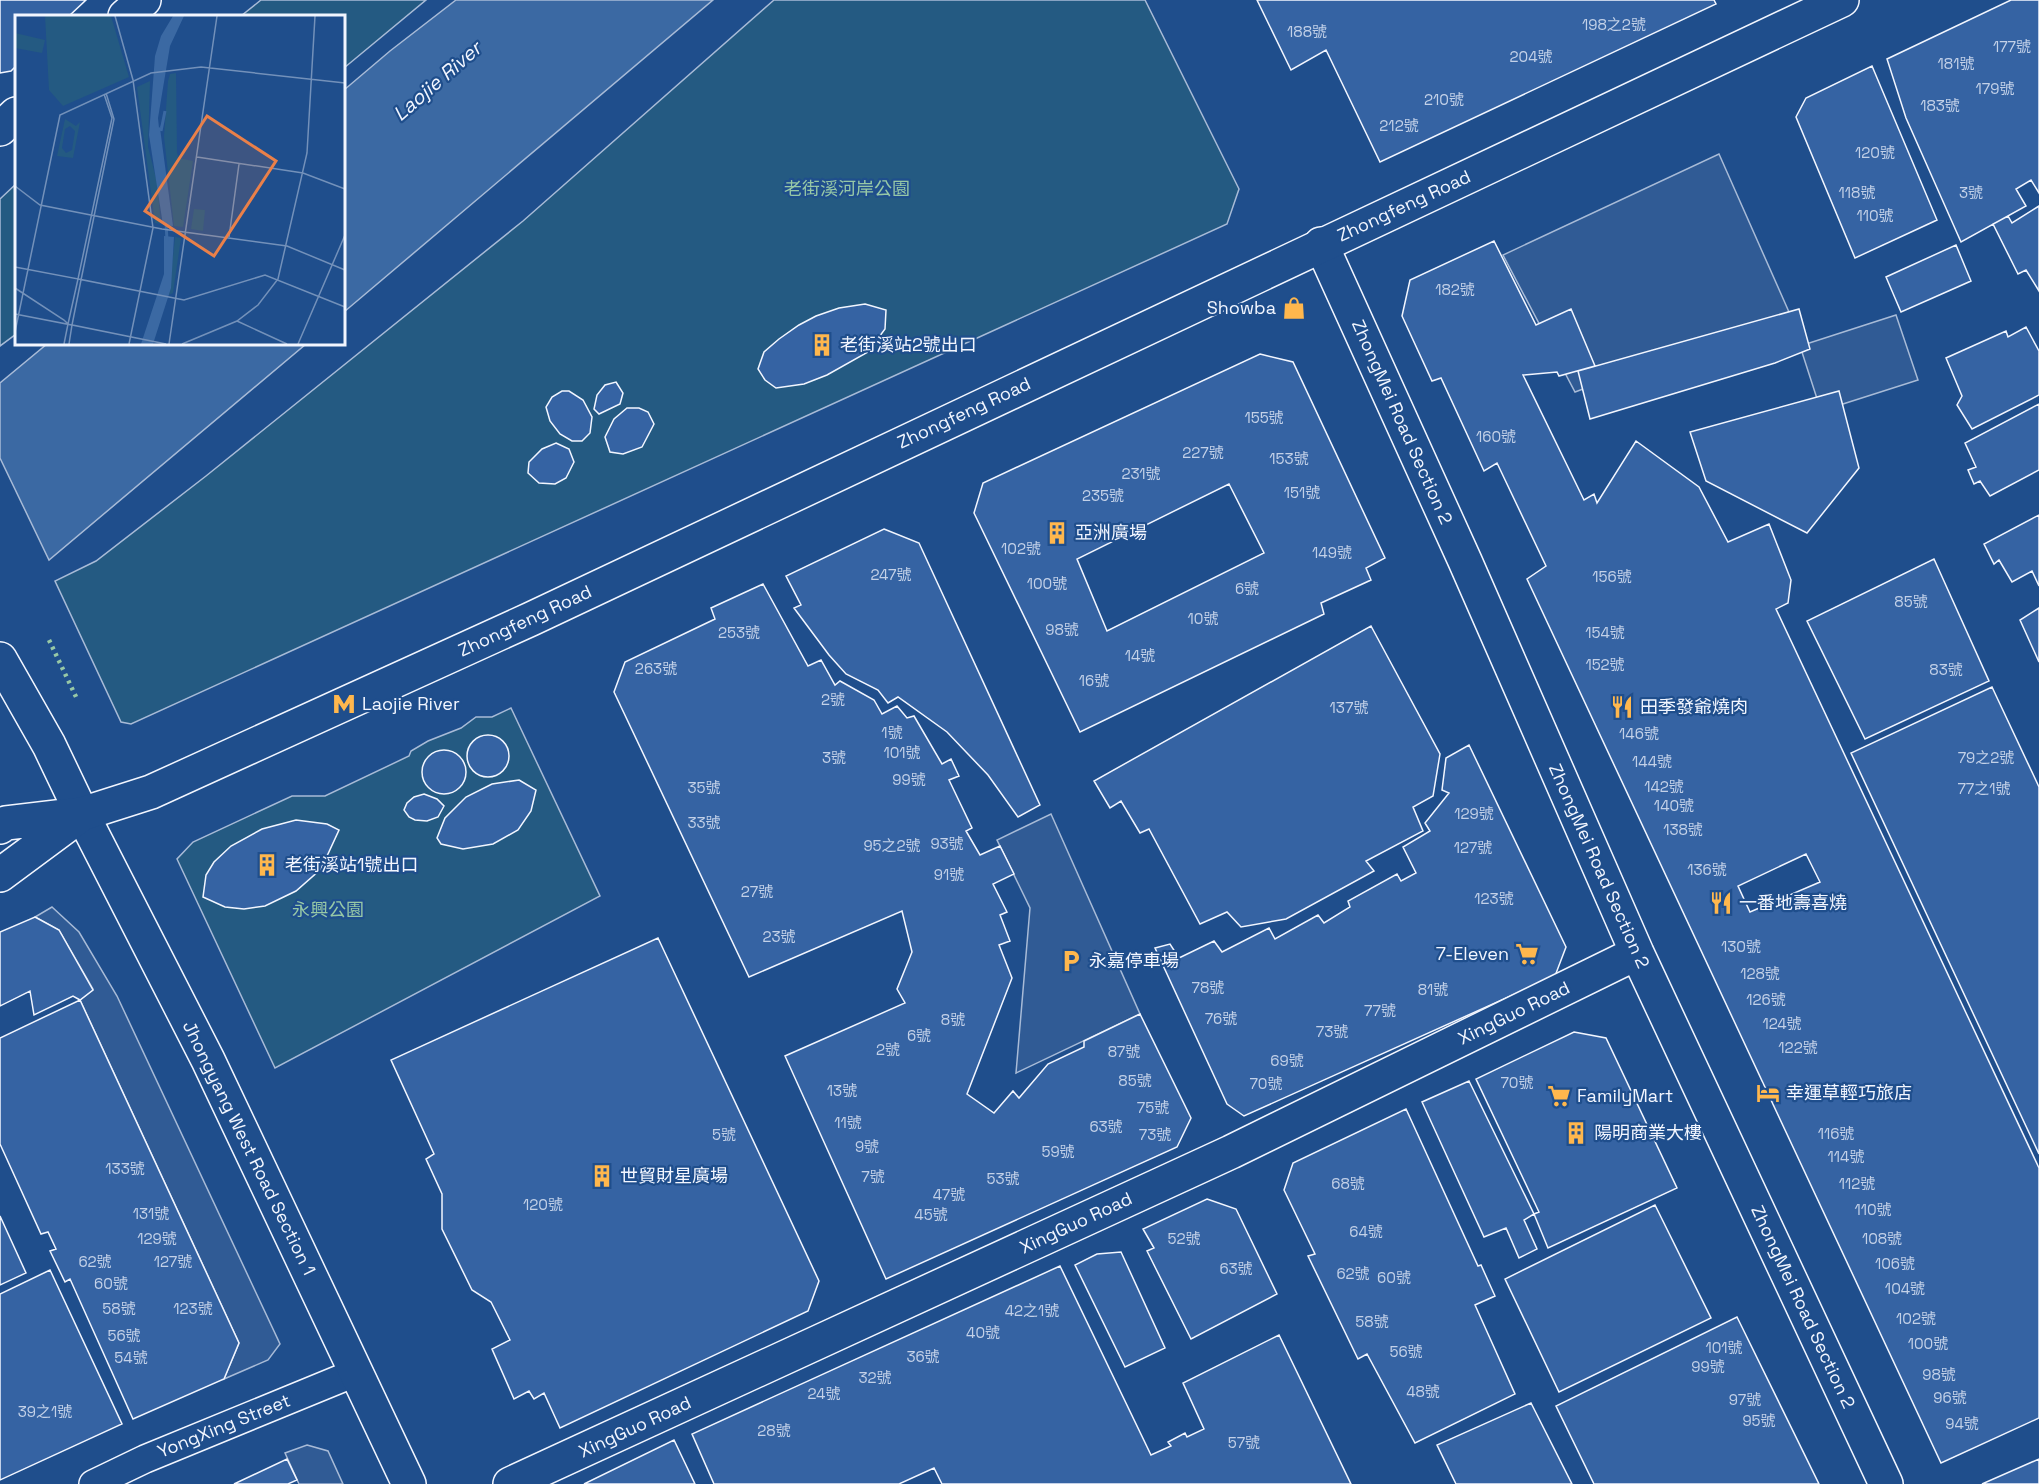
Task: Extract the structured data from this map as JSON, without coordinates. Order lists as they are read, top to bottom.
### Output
{
  "streets": {
    "street": [
      "Zhongfeng Road",
      "ZhongMei Road Section 2",
      "XingGuo Road",
      "Jhongyang West Road Section 1",
      "YongXing Street"
    ]
  },
  "crossings": [
    ["Zhongfeng Road", "ZhongMei Road Section 2"],
    ["Zhongfeng Road", "Jhongyang West Road Section 1"],
    ["ZhongMei Road Section 2", "XingGuo Road"],
    ["Jhongyang West Road Section 1", "YongXing Street"]
  ],
  "water": ["Laojie River"],
  "parks": ["老街溪河岸公園", "永興公園"],
  "places": {
    "shop": ["Showba"],
    "building": [
      "老街溪站2號出口",
      "亞洲廣場",
      "老街溪站1號出口",
      "陽明商業大樓",
      "世貿財星廣場"
    ],
    "metro station": ["Laojie River"],
    "restaurant": ["田季發爺燒肉", "一番地壽喜燒"],
    "supermarket": ["7-Eleven", "FamilyMart"],
    "parking": ["永嘉停車場"],
    "hotel": ["幸運草輕巧旅店"]
  },
  "house_numbers": [
    "198之2號",
    "188號",
    "177號",
    "204號",
    "181號",
    "179號",
    "210號",
    "183號",
    "212號",
    "120號",
    "118號",
    "3號",
    "110號",
    "182號",
    "155號",
    "160號",
    "227號",
    "153號",
    "231號",
    "151號",
    "235號",
    "102號",
    "149號",
    "247號",
    "156號",
    "100號",
    "6號",
    "85號",
    "10號",
    "98號",
    "253號",
    "154號",
    "14號",
    "152號",
    "263號",
    "83號",
    "16號",
    "2號",
    "137號",
    "1號",
    "146號",
    "101號",
    "3號",
    "79之2號",
    "144號",
    "99號",
    "142號",
    "35號",
    "77之1號",
    "140號",
    "129號",
    "33號",
    "138號",
    "93號",
    "95之2號",
    "127號",
    "136號",
    "91號",
    "27號",
    "123號",
    "23號",
    "130號",
    "128號",
    "78號",
    "81號",
    "126號",
    "77號",
    "76號",
    "8號",
    "124號",
    "73號",
    "6號",
    "122號",
    "2號",
    "87號",
    "69號",
    "85號",
    "70號",
    "70號",
    "13號",
    "75號",
    "11號",
    "63號",
    "116號",
    "5號",
    "73號",
    "9號",
    "59號",
    "114號",
    "133號",
    "7號",
    "53號",
    "68號",
    "112號",
    "47號",
    "120號",
    "110號",
    "131號",
    "45號",
    "64號",
    "129號",
    "52號",
    "108號",
    "62號",
    "127號",
    "106號",
    "63號",
    "62號",
    "60號",
    "60號",
    "104號",
    "58號",
    "123號",
    "42之1號",
    "102號",
    "58號",
    "40號",
    "56號",
    "100號",
    "101號",
    "56號",
    "36號",
    "54號",
    "99號",
    "98號",
    "32號",
    "48號",
    "24號",
    "96號",
    "97號",
    "39之1號",
    "95號",
    "94號",
    "28號",
    "57號"
  ]
}
